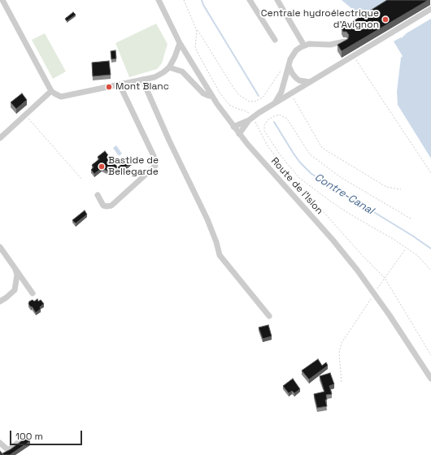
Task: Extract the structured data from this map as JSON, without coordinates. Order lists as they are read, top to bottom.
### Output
{
  "streets": {
    "street": ["Route de l'Islon"]
  },
  "water": ["Contre-Canal"],
  "places": ["Centrale hydroélectrique d’Avignon", "Mont Blanc", "Bastide de Bellegarde"],
  "scale_bar": "100 m"
}
